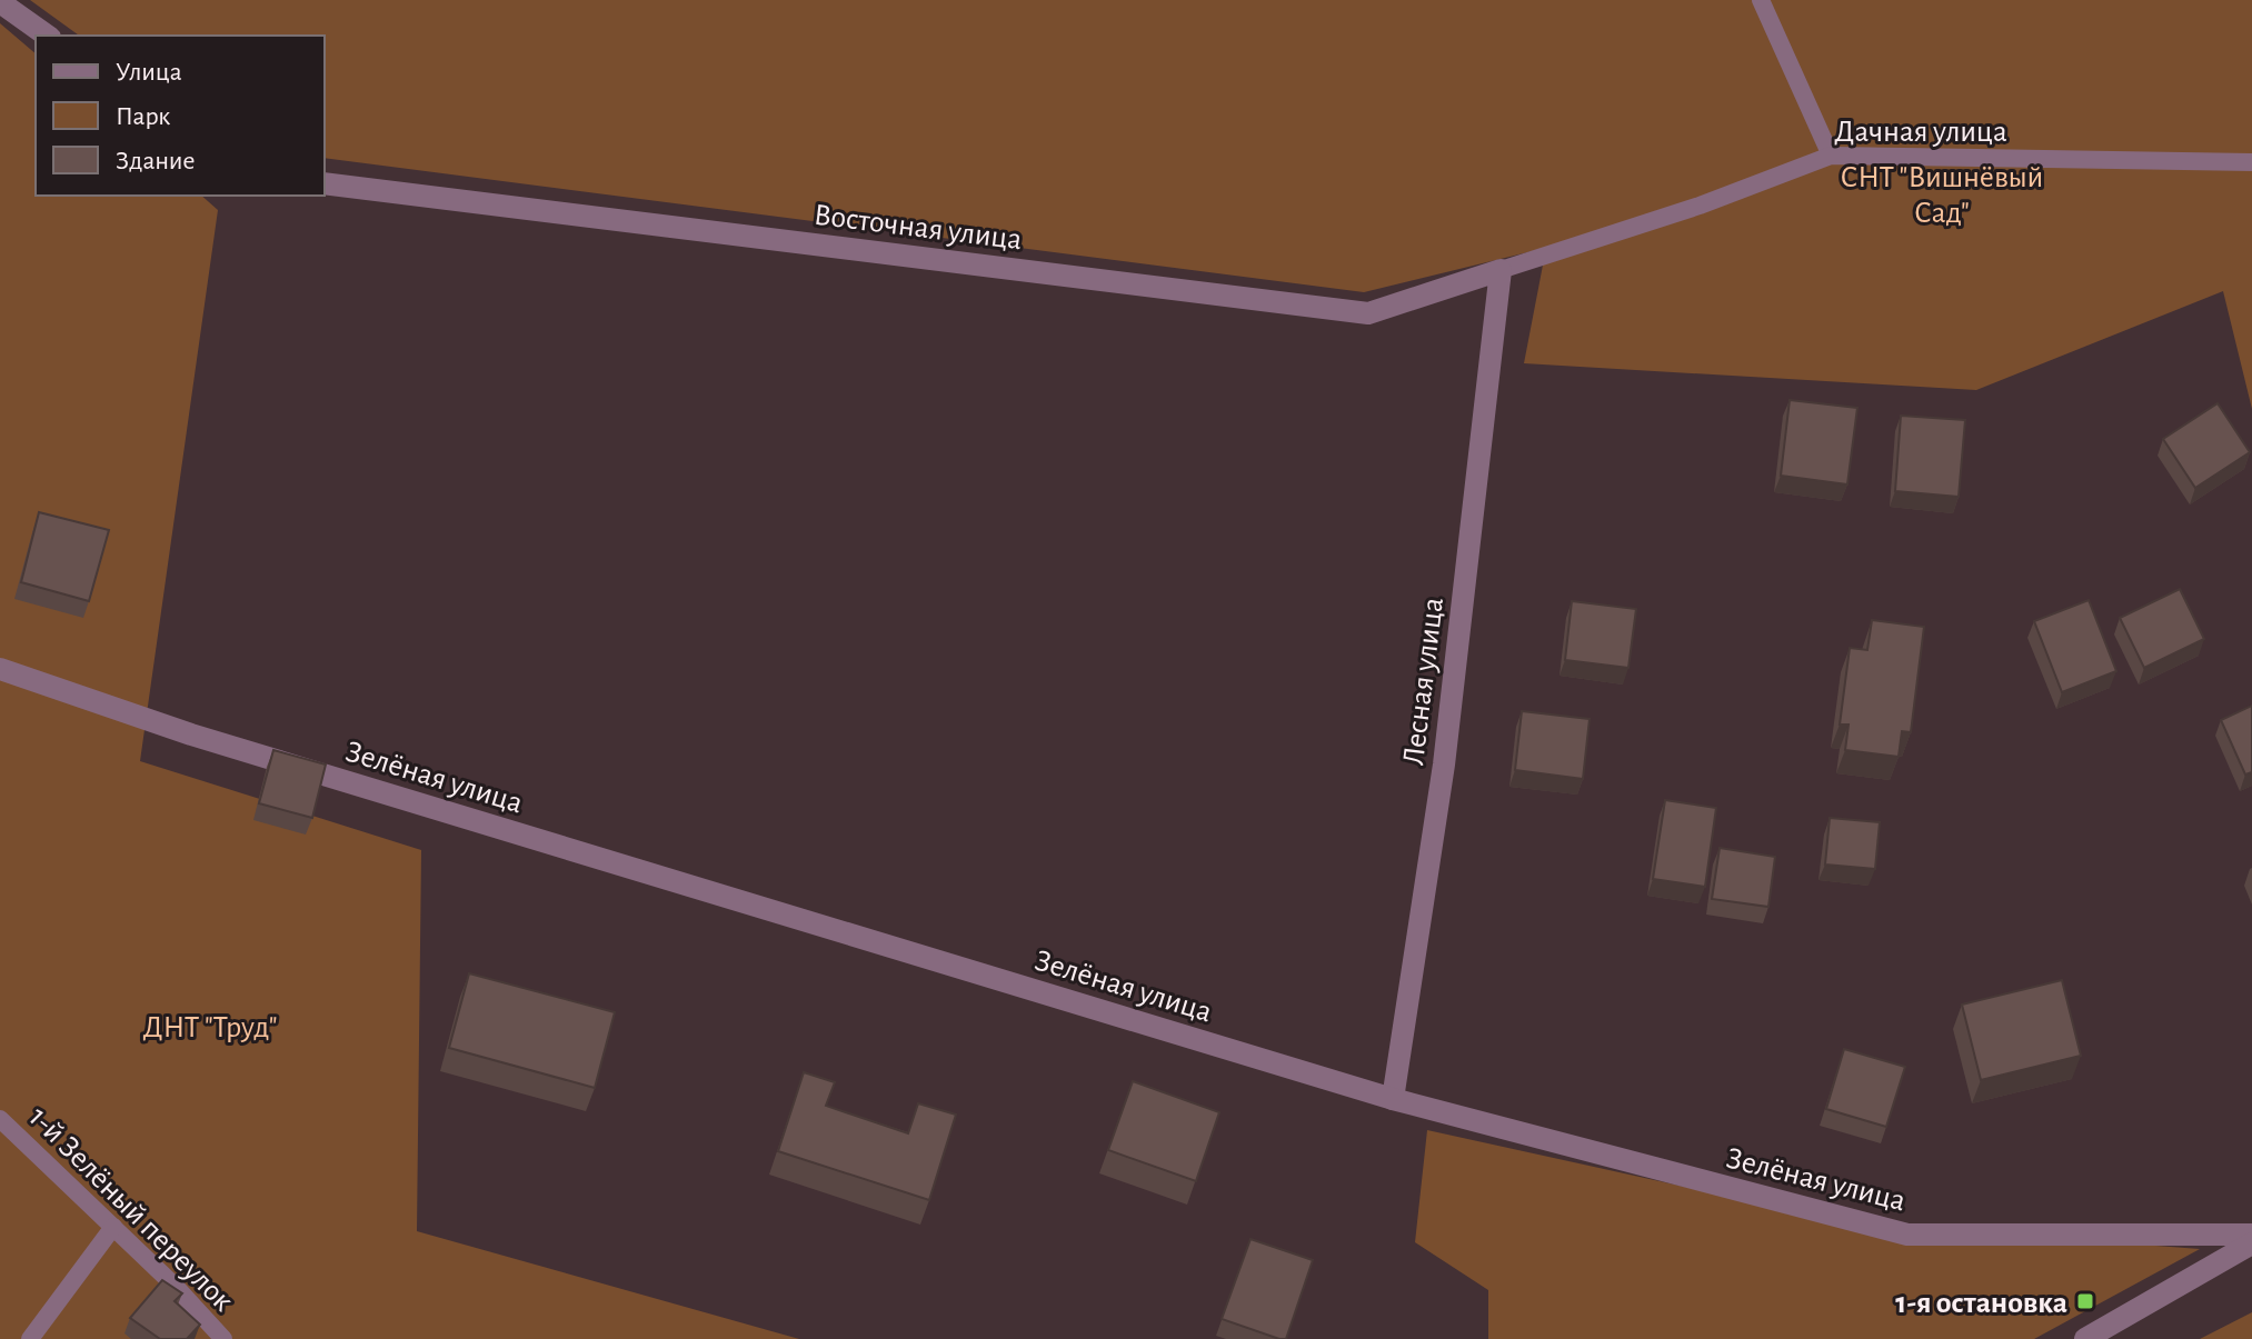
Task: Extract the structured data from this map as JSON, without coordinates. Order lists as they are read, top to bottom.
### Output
{
  "streets": {
    "street": ["Восточная улица", "Лесная улица", "Зелёная улица"],
    "lane": ["Дачная улица", "1-й Зелёный переулок"]
  },
  "crossings": [
    ["Дачная улица", "Восточная улица"],
    ["Дачная улица", "Лесная улица"],
    ["Восточная улица", "Лесная улица"],
    ["Лесная улица", "Зелёная улица"]
  ],
  "parks": ["СНТ \"Вишнёвый Сад\"", "ДНТ \"Труд\""],
  "places": {
    "transit": ["1-я остановка"]
  },
  "legend": ["Улица", "Парк", "Здание"]
}
